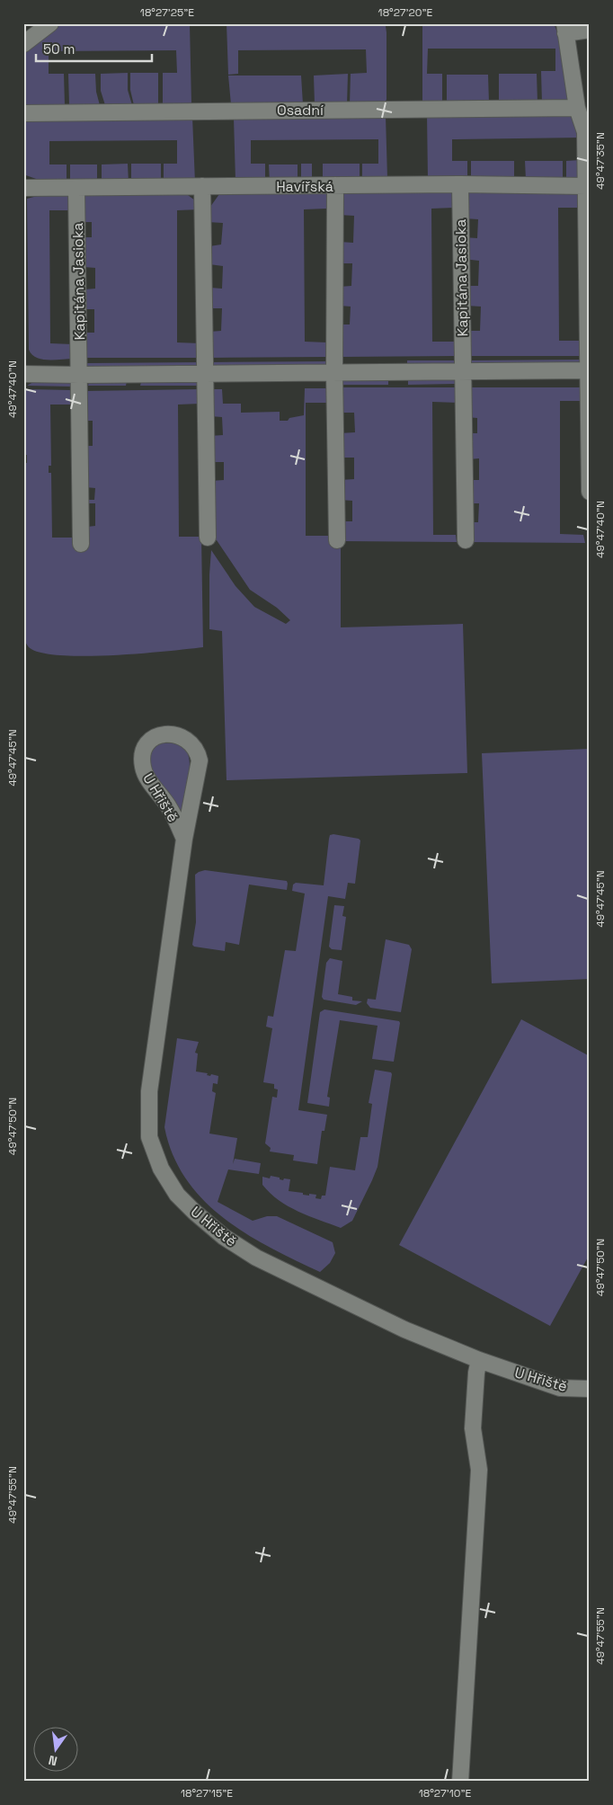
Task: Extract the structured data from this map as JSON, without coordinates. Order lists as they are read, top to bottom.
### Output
{
  "streets": {
    "street": [
      "Osadní",
      "Havířská",
      "Kapitána Jasioka",
      "U Hřiště"
    ]
  },
  "crossings": [
    ["Havířská", "Kapitána Jasioka"]
  ],
  "scale_bar": "50 m",
  "north": "bottom",
  "coordinates": [
    "18°27'25\"E",
    "18°27'20\"E",
    "49°47'35\"N",
    "49°47'40\"N",
    "49°47'45\"N",
    "49°47'50\"N",
    "49°47'55\"N",
    "18°27'15\"E",
    "18°27'10\"E"
  ]
}
